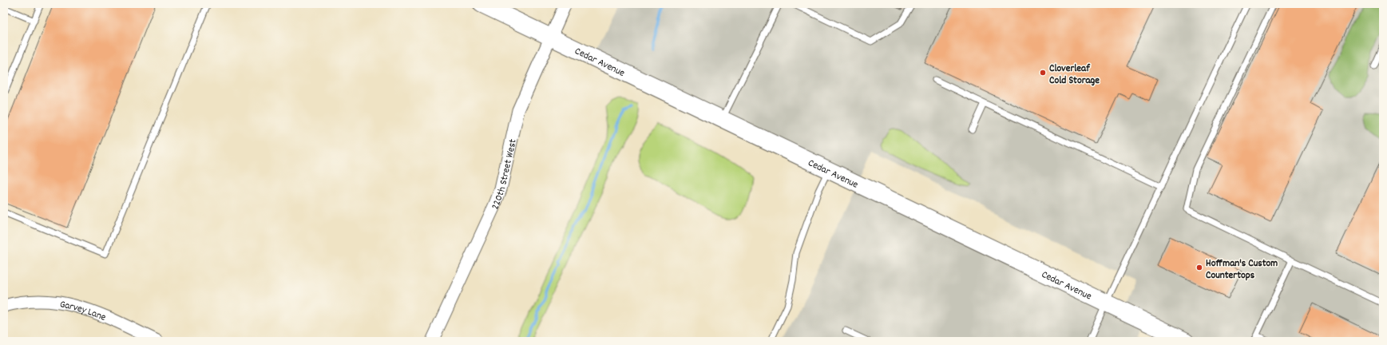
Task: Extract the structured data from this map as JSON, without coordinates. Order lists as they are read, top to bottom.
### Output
{
  "streets": {
    "main road": ["Cedar Avenue"],
    "street": ["220th Street West", "Garvey Lane"]
  },
  "crossings": [
    ["Cedar Avenue", "220th Street West"]
  ],
  "places": ["Cloverleaf Cold Storage", "Hoffman's Custom Countertops"]
}
